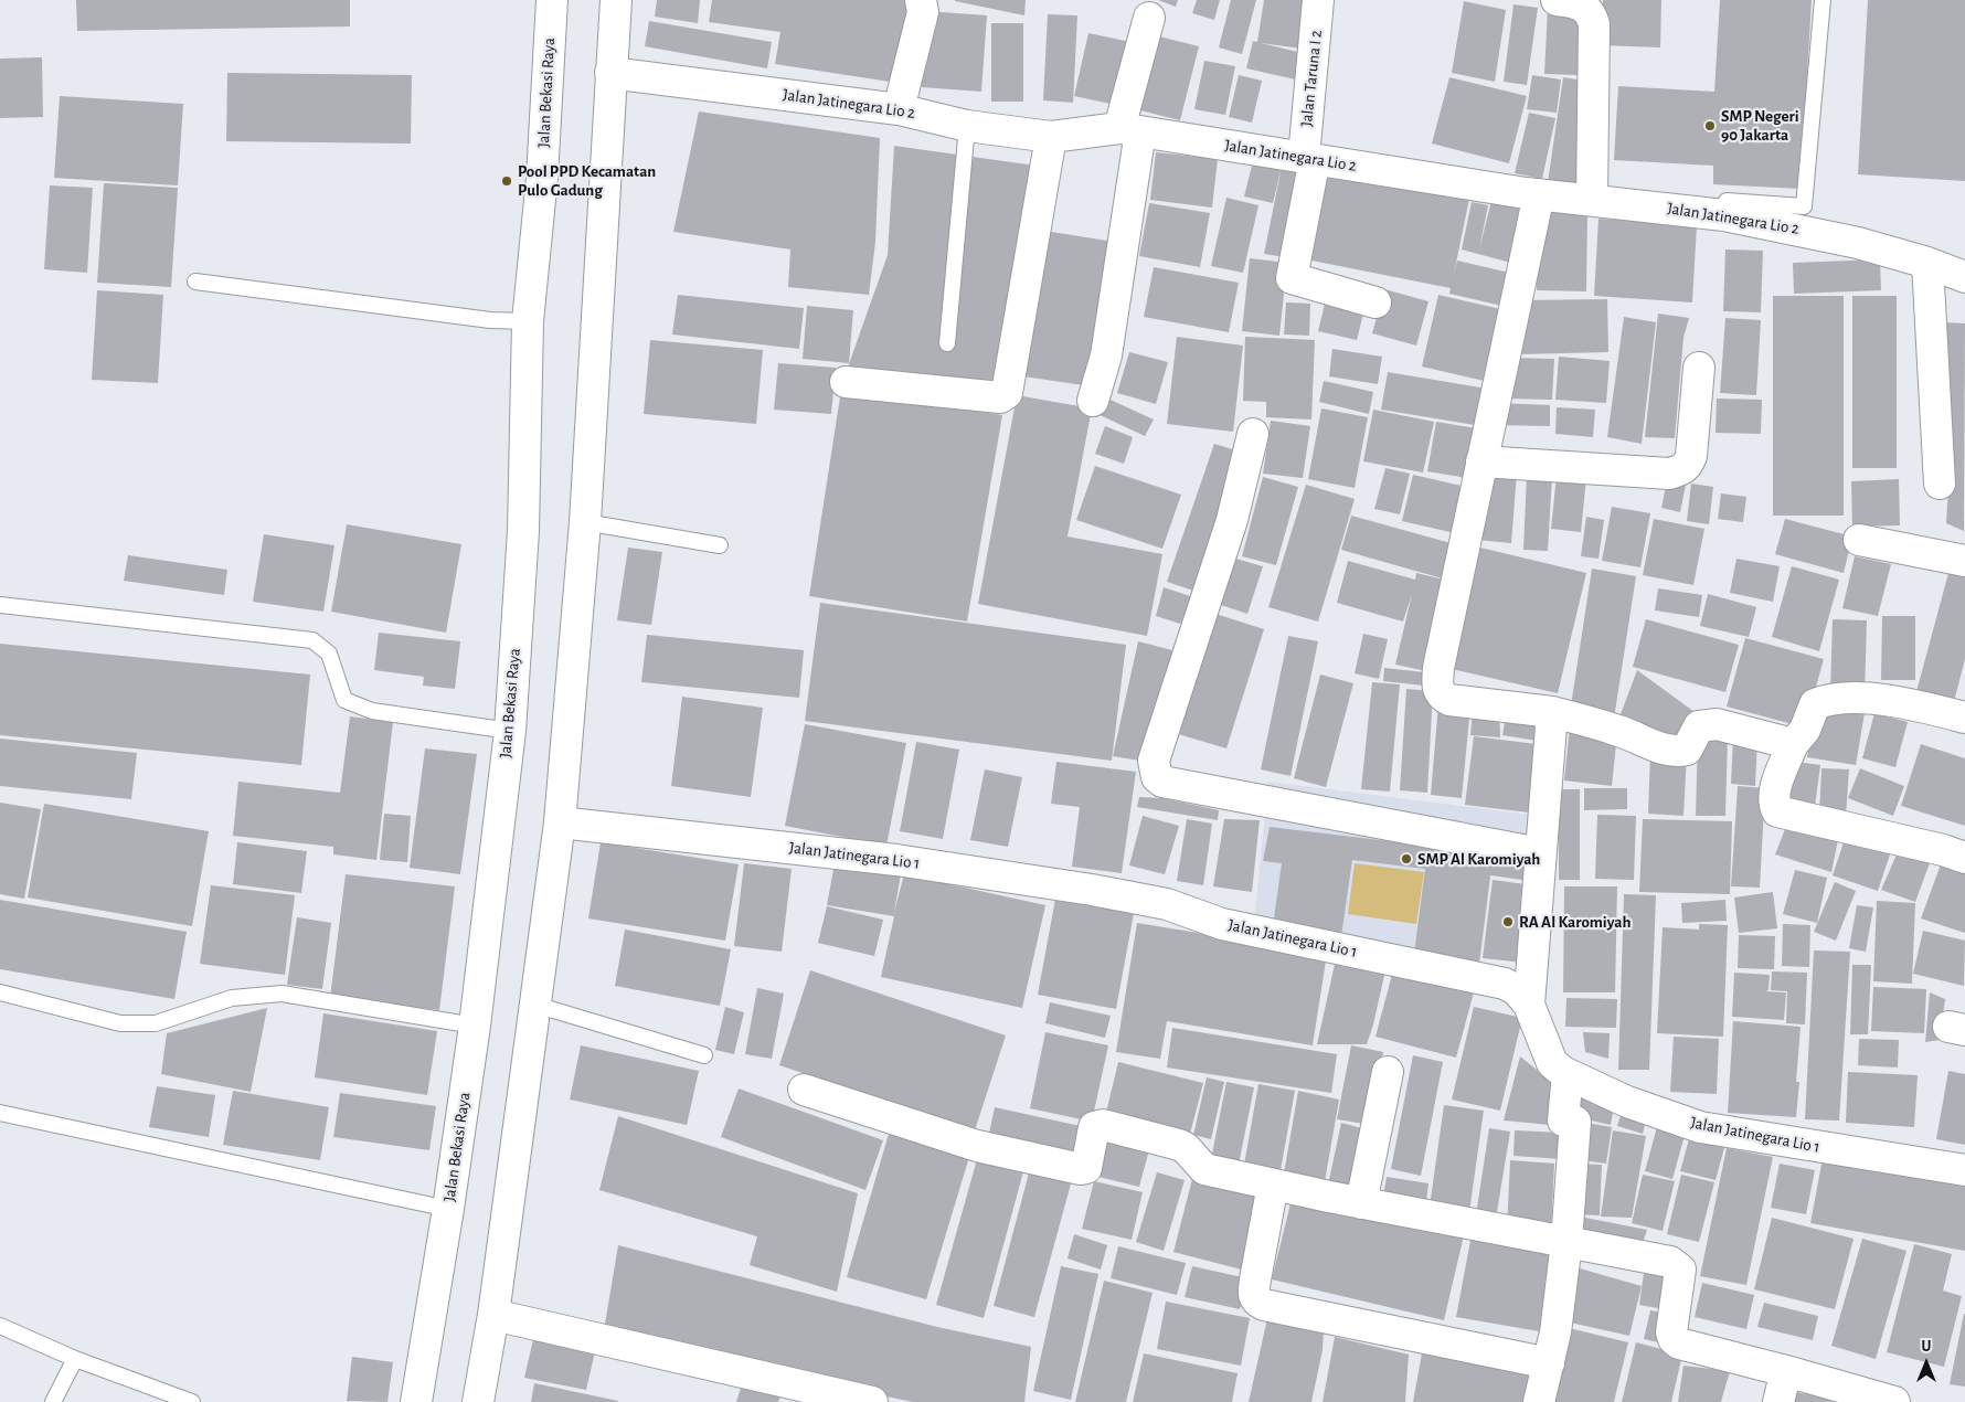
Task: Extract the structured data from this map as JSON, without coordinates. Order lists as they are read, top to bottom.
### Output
{
  "streets": {
    "street": [
      "Jalan Taruna I 2",
      "Jalan Bekasi Raya",
      "Jalan Jatinegara Lio 2",
      "Jalan Jatinegara Lio 1"
    ]
  },
  "crossings": [
    ["Jalan Taruna I 2", "Jalan Jatinegara Lio 2"]
  ],
  "places": [
    "SMP Negeri 90 Jakarta",
    "Pool PPD Kecamatan Pulo Gadung",
    "SMP Al Karomiyah",
    "RA Al Karomiyah"
  ],
  "north": "top"
}
